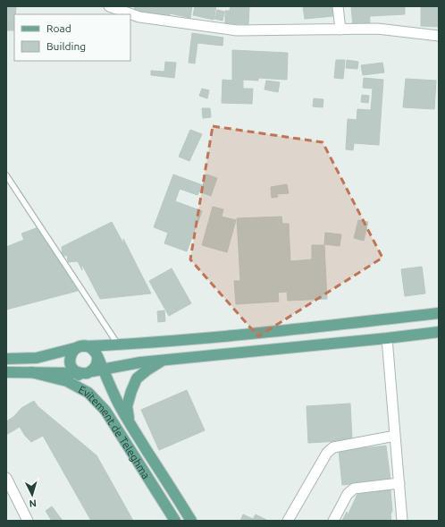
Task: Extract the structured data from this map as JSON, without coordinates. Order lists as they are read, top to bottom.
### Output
{
  "streets": {
    "main road": ["Evitement de Teleghma"]
  },
  "legend": ["Road", "Building"],
  "north": "bottom"
}
